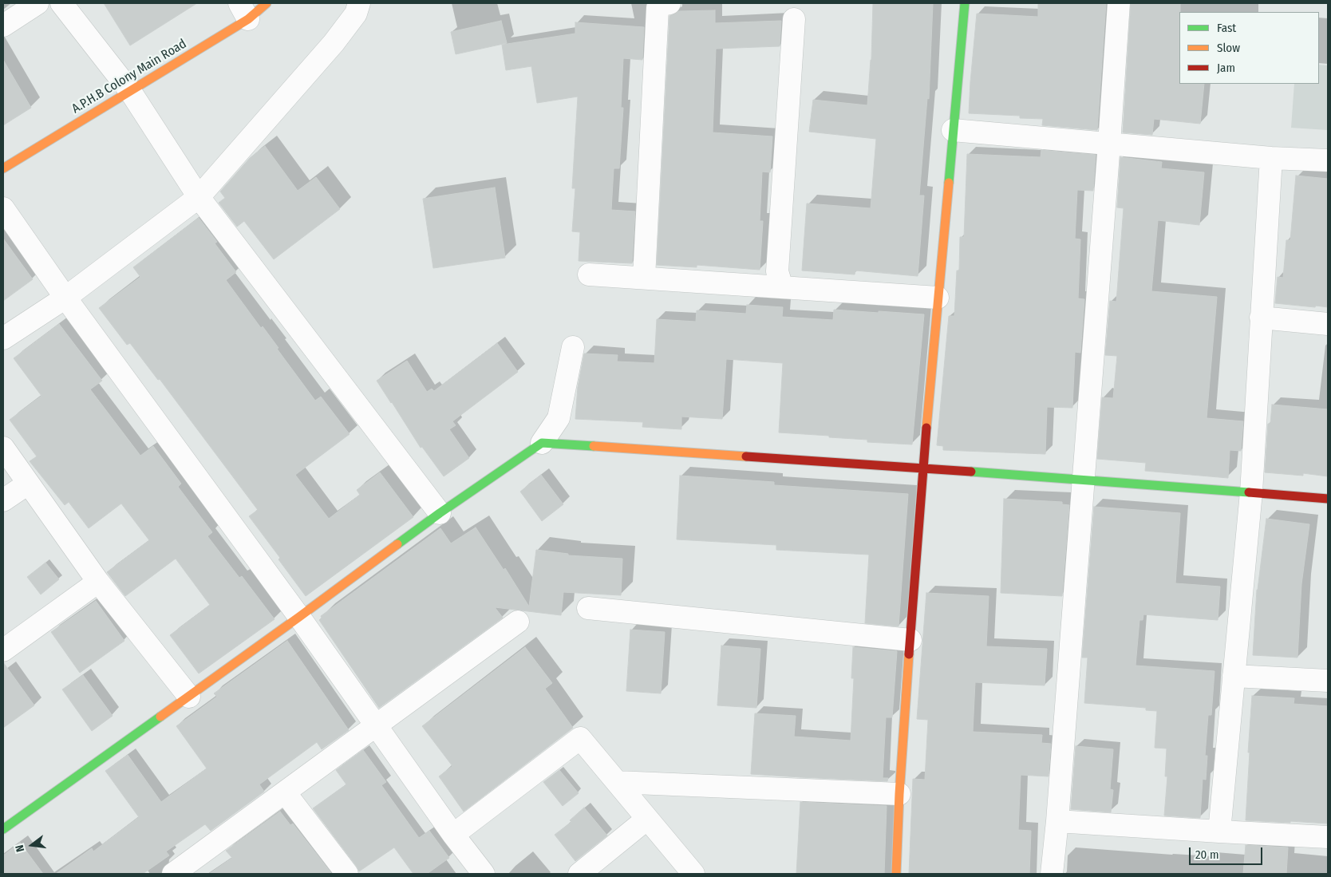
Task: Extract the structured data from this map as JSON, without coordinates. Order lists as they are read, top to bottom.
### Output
{
  "streets": {
    "street": ["A.P.H.B Colony Main Road"]
  },
  "legend": ["Fast", "Slow", "Jam"],
  "scale_bar": "20 m",
  "north": "left"
}
